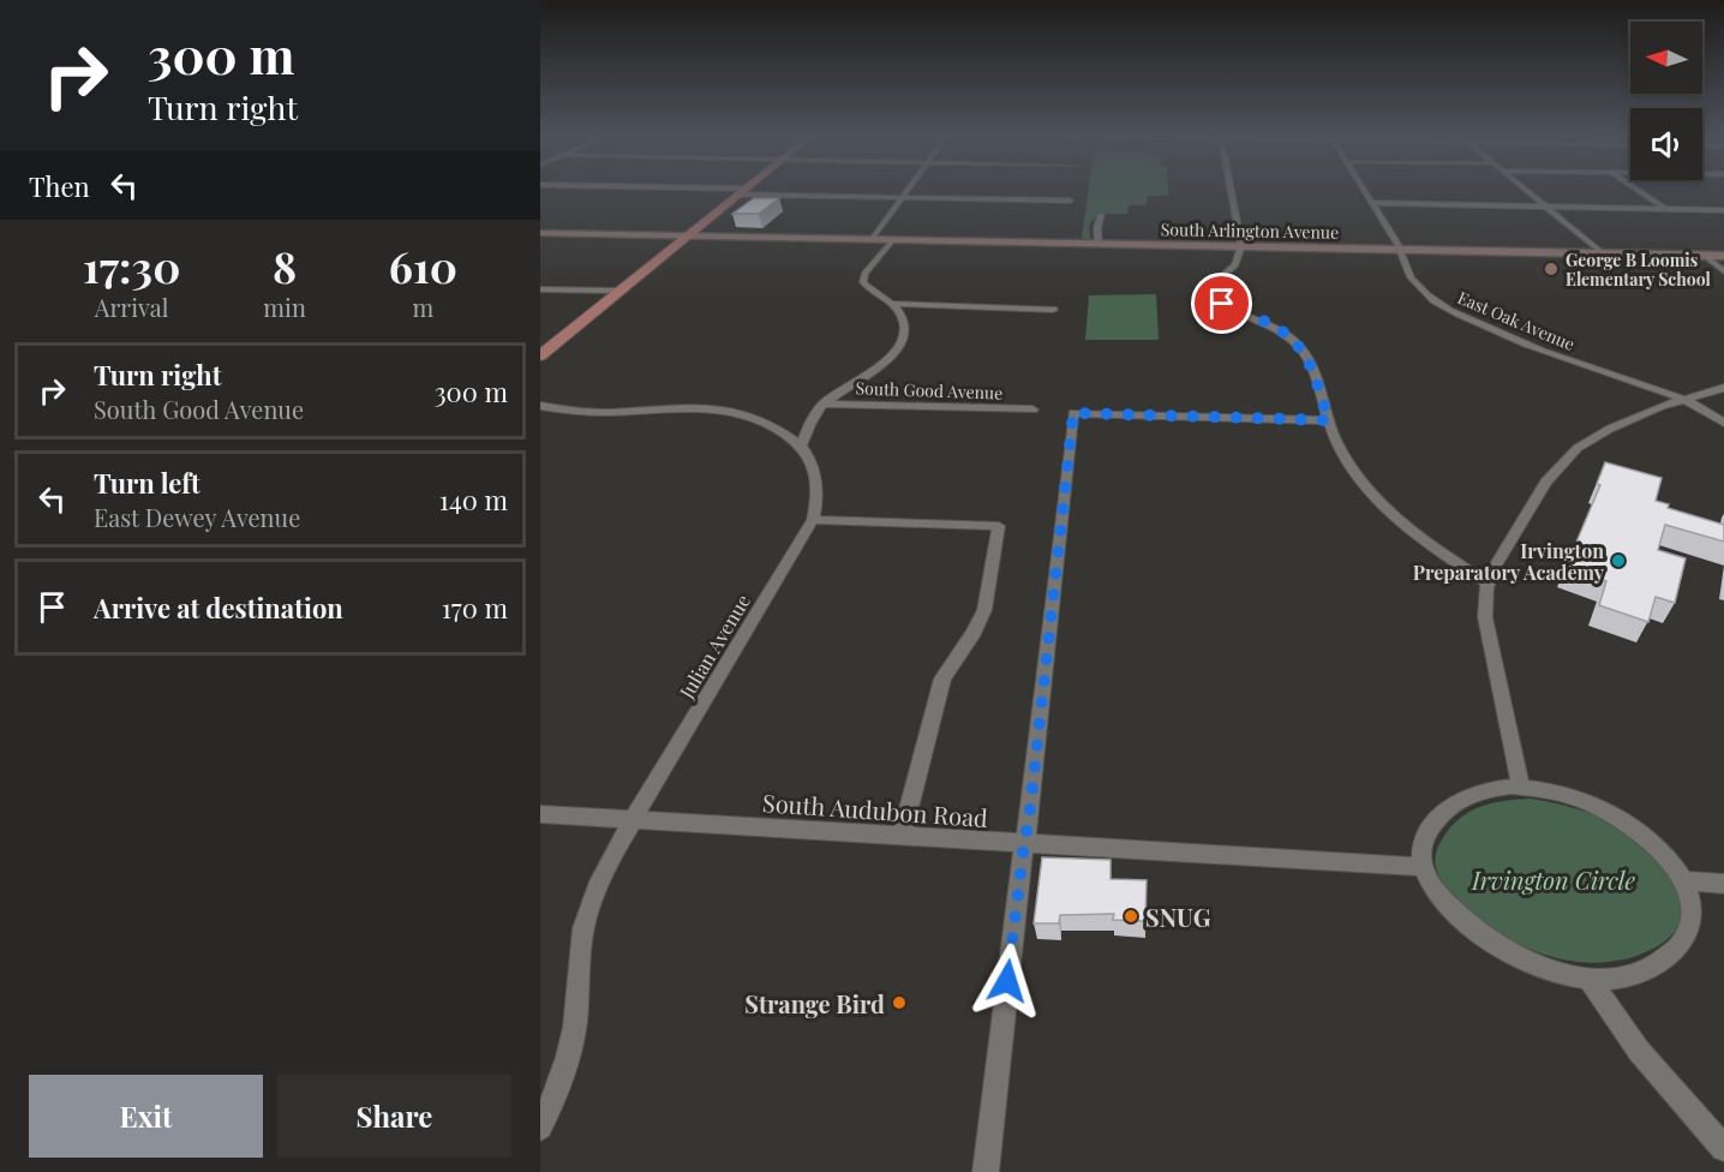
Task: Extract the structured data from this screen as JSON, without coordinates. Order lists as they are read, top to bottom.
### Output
{
  "streets": {
    "main road": ["South Arlington Avenue"],
    "street": [
      "East Oak Avenue",
      "South Good Avenue",
      "Julian Avenue",
      "South Audubon Road"
    ]
  },
  "crossings": [
    ["South Arlington Avenue", "East Oak Avenue"],
    ["Julian Avenue", "South Audubon Road"]
  ],
  "parks": ["Irvington Circle"],
  "places": [
    "George B Loomis Elementary School",
    "Irvington Preparatory Academy",
    "SNUG",
    "Strange Bird"
  ],
  "north": "left",
  "page": {
    "turn": ["300 m", "Turn right"],
    "then": "Then",
    "eta": [
      "17:30",
      "Arrival",
      "8",
      "min",
      "610",
      "m"
    ],
    "list": [
      {
        "name": "Turn right",
        "note": "South Good Avenue",
        "value": "300 m"
      },
      {
        "name": "Turn left",
        "note": "East Dewey Avenue",
        "value": "140 m"
      },
      {
        "name": "Arrive at destination",
        "value": "170 m"
      }
    ],
    "buttons": ["Exit", "Share"]
  }
}
